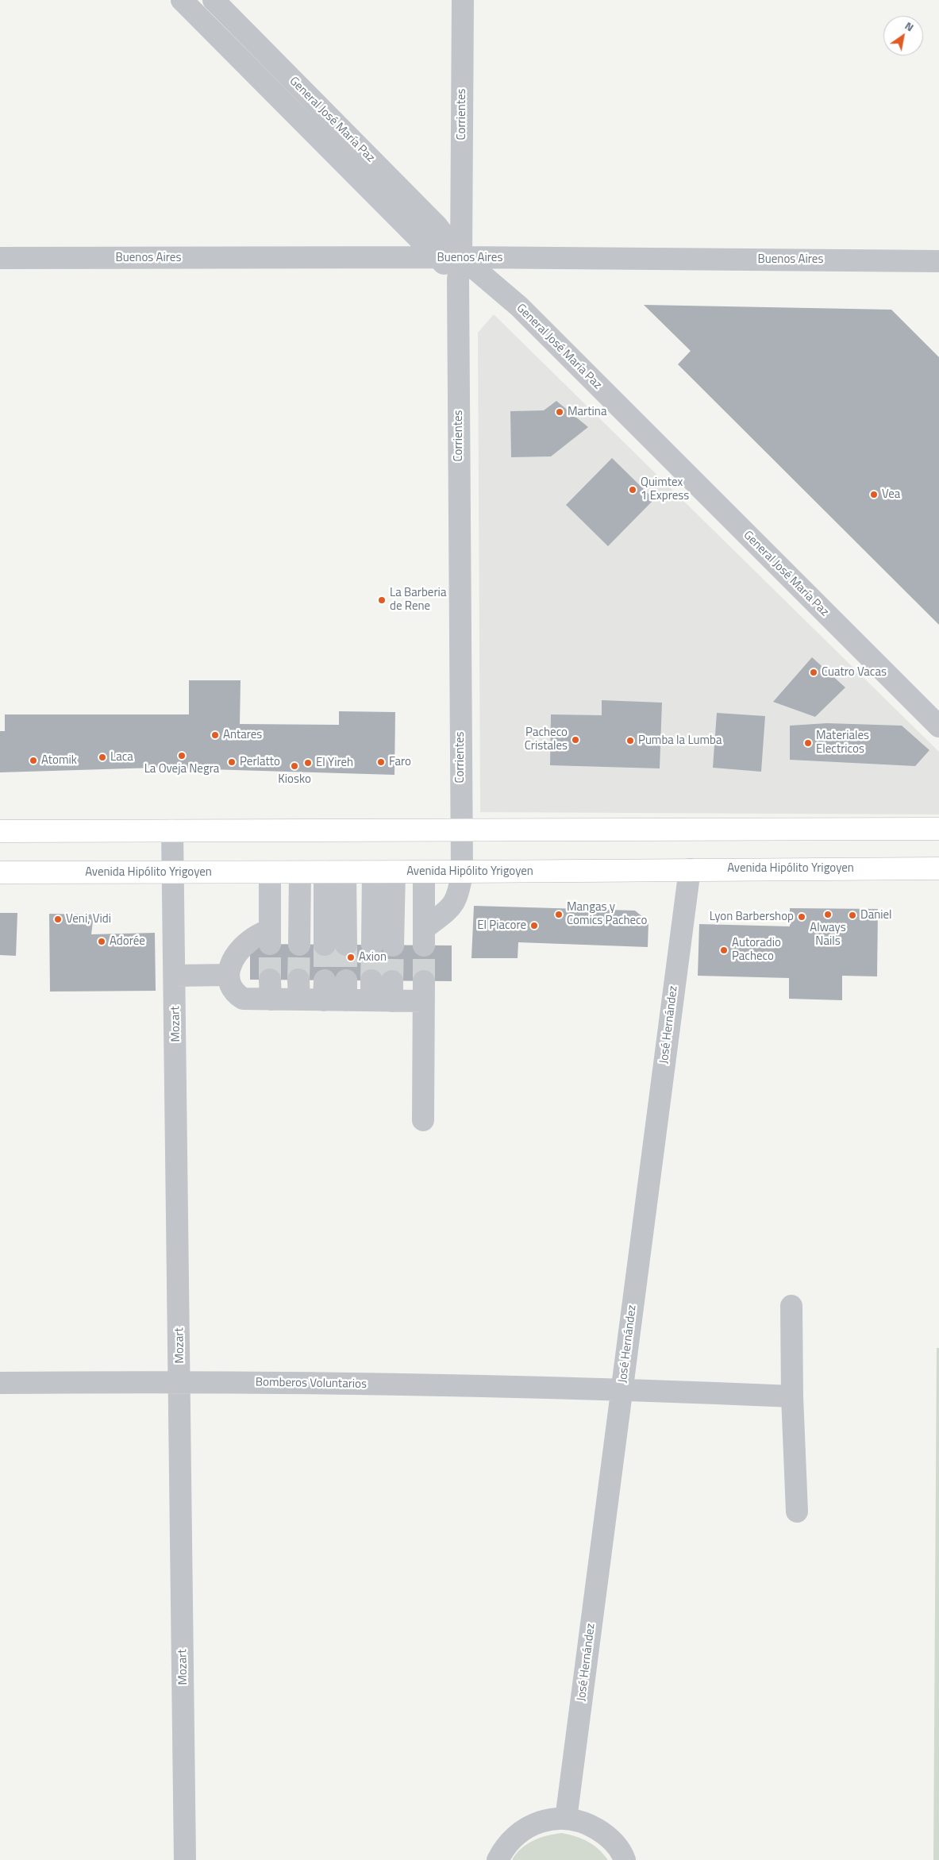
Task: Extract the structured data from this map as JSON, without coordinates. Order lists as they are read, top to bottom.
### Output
{
  "streets": {
    "main road": ["Avenida Hipólito Yrigoyen"],
    "street": [
      "Corrientes",
      "General José María Paz",
      "Buenos Aires",
      "Mozart",
      "José Hernández",
      "Bomberos Voluntarios"
    ]
  },
  "crossings": [
    ["Corrientes", "General José María Paz"],
    ["Corrientes", "Buenos Aires"],
    ["Corrientes", "Avenida Hipólito Yrigoyen"],
    ["General José María Paz", "Buenos Aires"],
    ["Avenida Hipólito Yrigoyen", "Mozart"],
    ["Avenida Hipólito Yrigoyen", "José Hernández"],
    ["Mozart", "Bomberos Voluntarios"],
    ["José Hernández", "Bomberos Voluntarios"]
  ],
  "places": [
    "Martina",
    "Quimtex 1 Express",
    "Vea",
    "La Barberia de Rene",
    "Cuatro Vacas",
    "Antares",
    "Pacheco Cristales",
    "Pumba la Lumba",
    "Materiales Electricos",
    "La Oveja Negra",
    "Laca",
    "Atomik",
    "Perlatto",
    "Faro",
    "El Yireh",
    "Kiosko",
    "Mangas y Comics Pacheco",
    "Always Nails",
    "Daniel",
    "Lyon Barbershop",
    "Veni, Vidi",
    "El Piacore",
    "Adorée",
    "Autoradio Pacheco",
    "Axion"
  ],
  "north": "top right"
}
